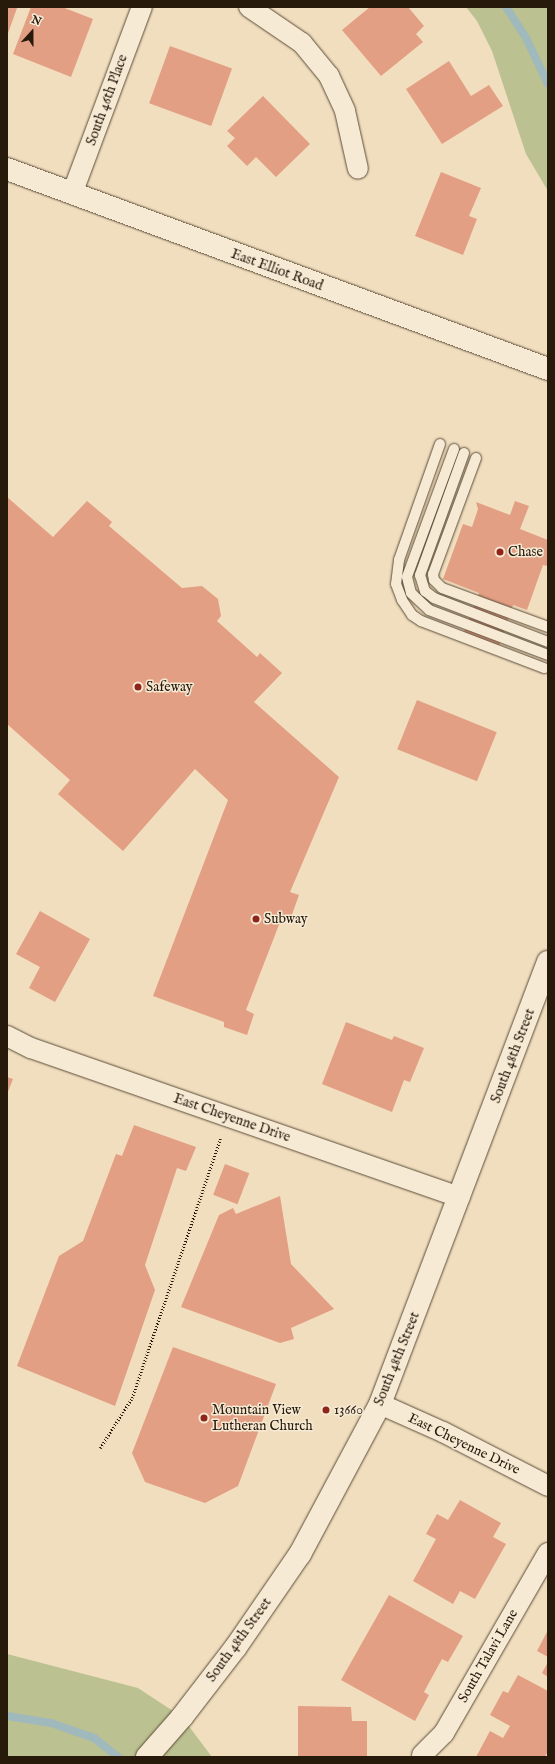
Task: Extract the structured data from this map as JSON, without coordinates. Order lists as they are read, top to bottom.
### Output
{
  "streets": {
    "main road": ["East Elliot Road", "South 48th Street"],
    "street": ["South 46th Place", "East Cheyenne Drive", "South Talavi Lane"]
  },
  "crossings": [
    ["South 46th Place", "East Elliot Road"],
    ["South 48th Street", "East Cheyenne Drive"]
  ],
  "places": [
    "Chase",
    "Safeway",
    "Subway",
    "13660",
    "Mountain View Lutheran Church"
  ],
  "north": "top"
}
